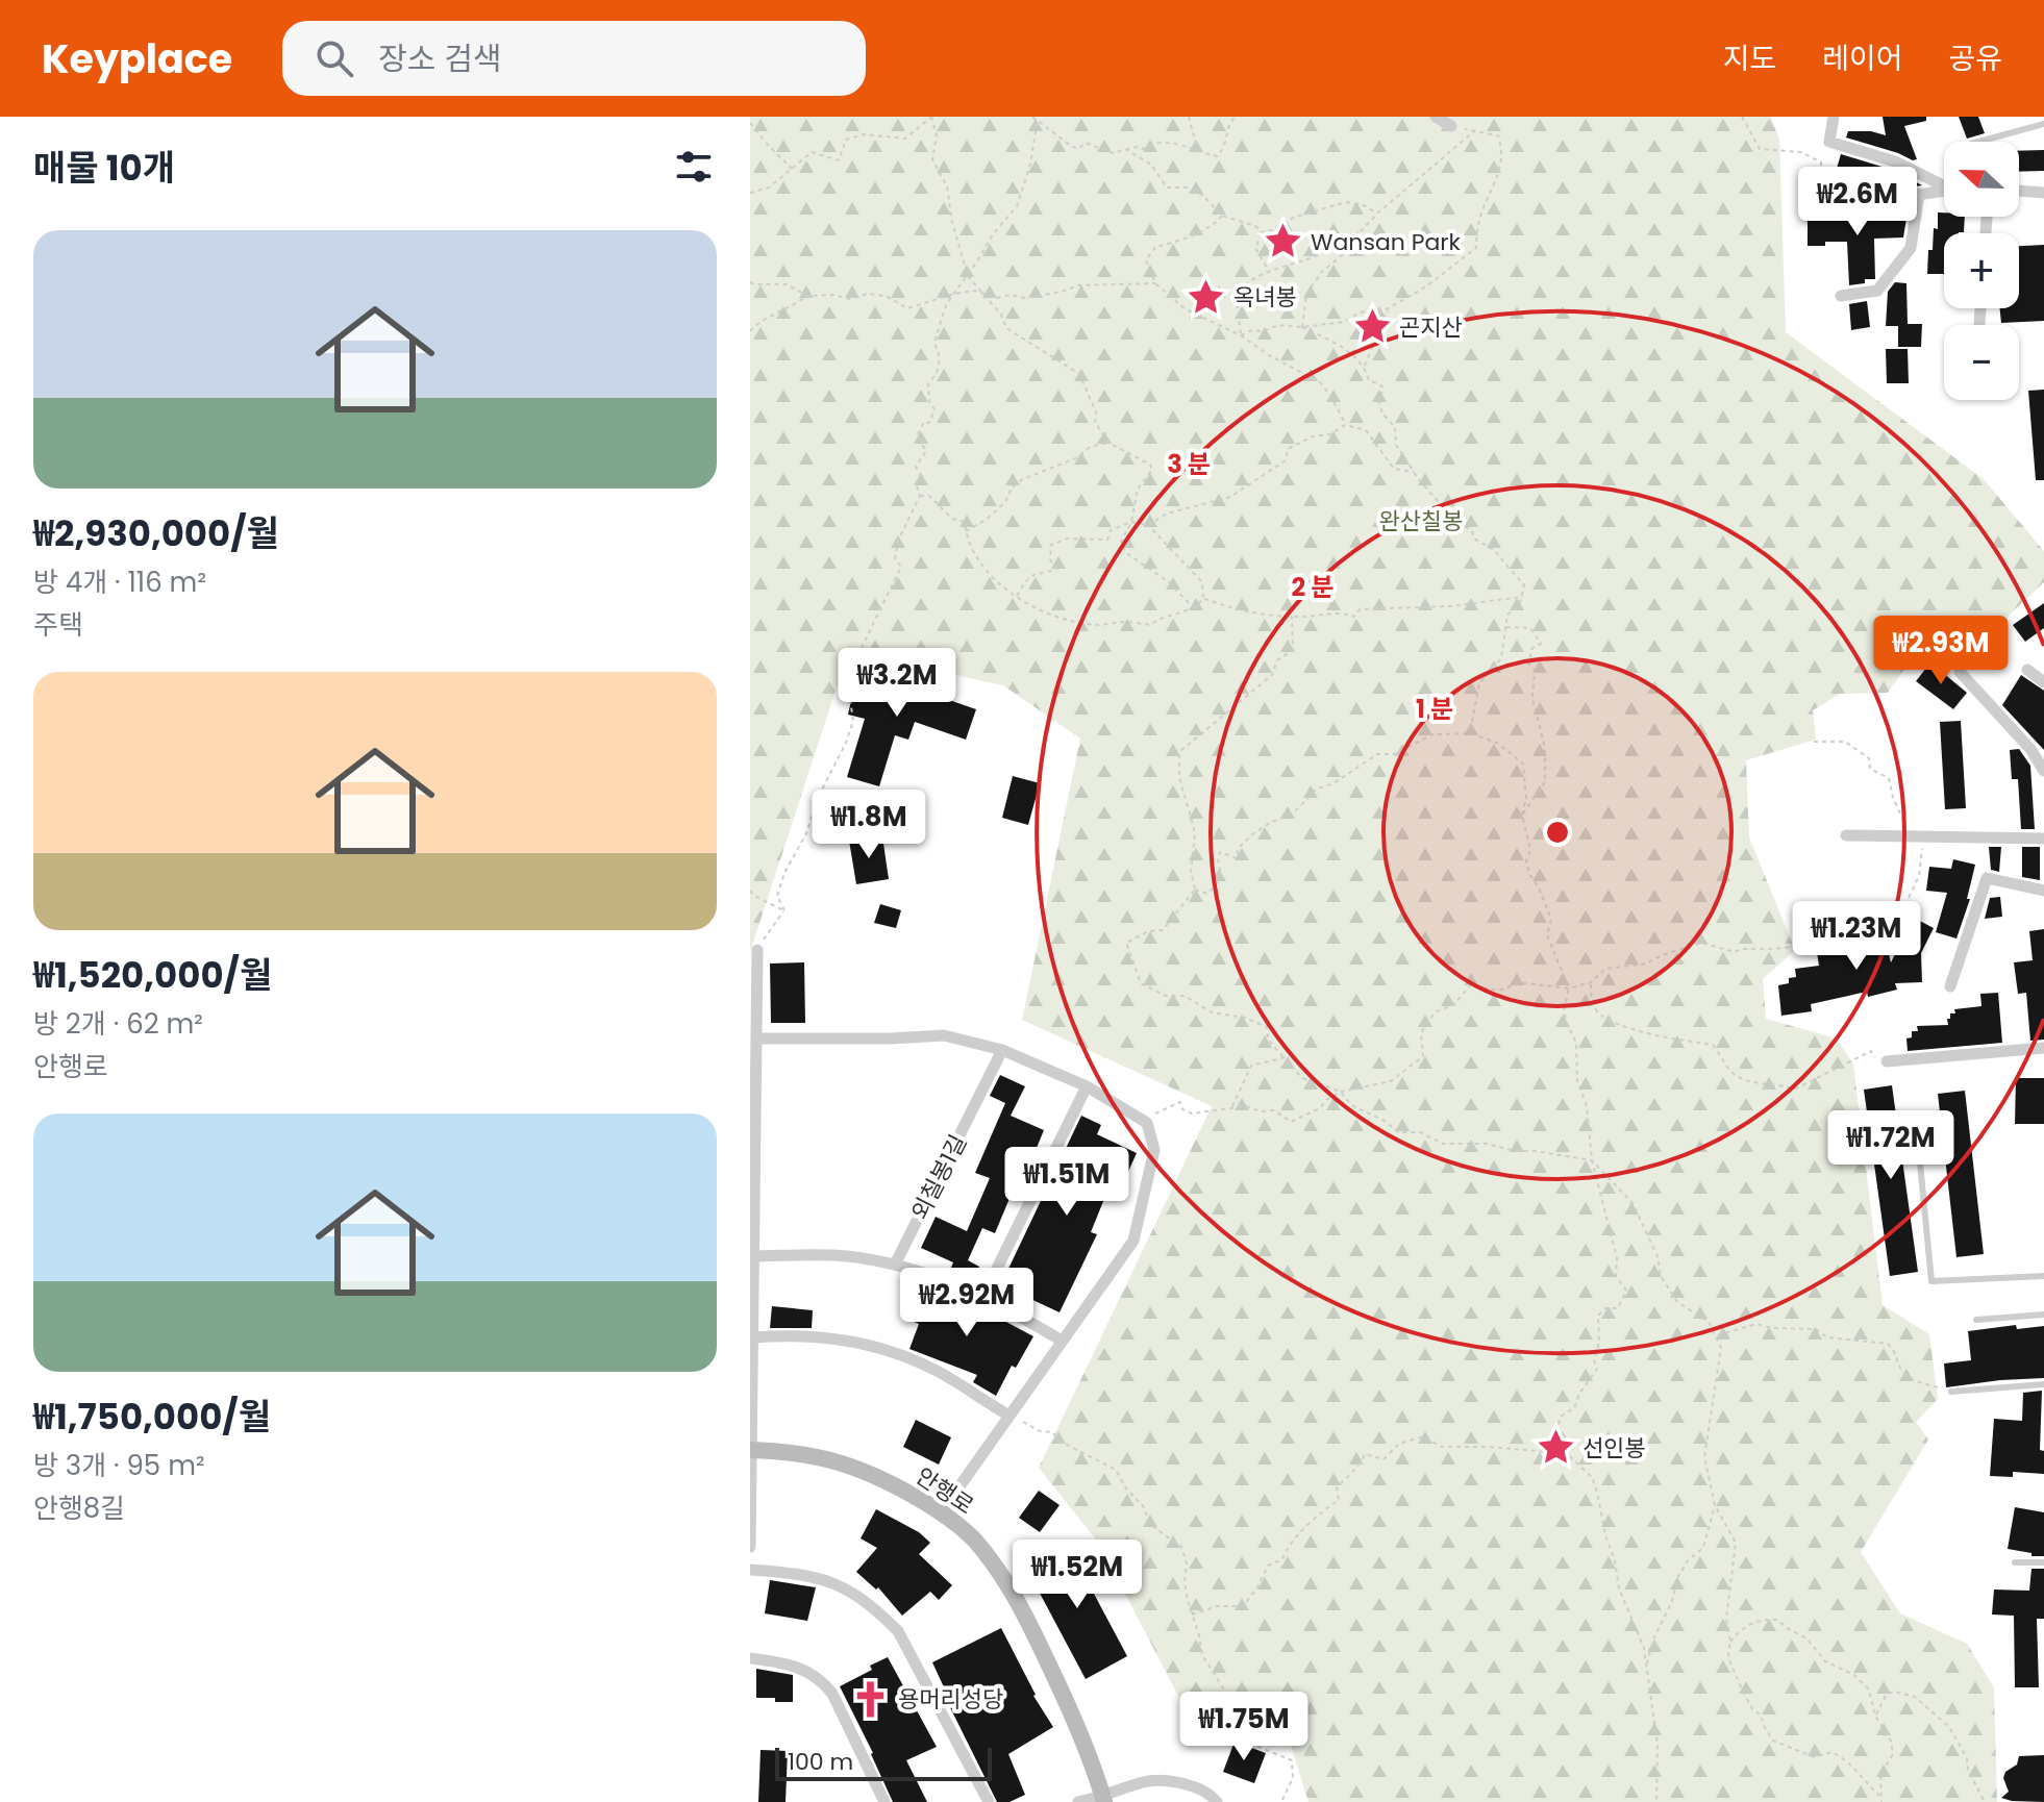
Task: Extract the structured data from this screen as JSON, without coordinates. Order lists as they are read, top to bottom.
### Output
{
  "streets": {
    "street": ["외칠봉1길", "안행로"]
  },
  "parks": ["완산칠봉"],
  "places": {
    "place": [
      "Wansan Park",
      "옥녀봉",
      "곤지산",
      "선인봉"
    ],
    "church": ["용머리성당"]
  },
  "scale_bar": "100 m",
  "north": "left",
  "page": {
    "header": "Keyplace",
    "search": "장소 검색",
    "nav": ["지도", "레이어", "공유"],
    "heading": "매물 10개",
    "map_buttons": ["+", "−"],
    "price": [
      "₩2.6M",
      "₩2.93M",
      "₩3.2M",
      "₩1.8M",
      "₩1.23M",
      "₩1.72M",
      "₩1.51M",
      "₩2.92M",
      "₩1.52M",
      "₩1.75M"
    ],
    "list": [
      {
        "name": "₩2,930,000/월",
        "note": "방 4개 · 116 m² · 주택"
      },
      {
        "name": "₩1,520,000/월",
        "note": "방 2개 · 62 m² · 안행로"
      },
      {
        "name": "₩1,750,000/월",
        "note": "방 3개 · 95 m² · 안행8길"
      }
    ],
    "scale": "100 m"
  },
  "rings": ["3 분", "2 분", "1 분"]
}
